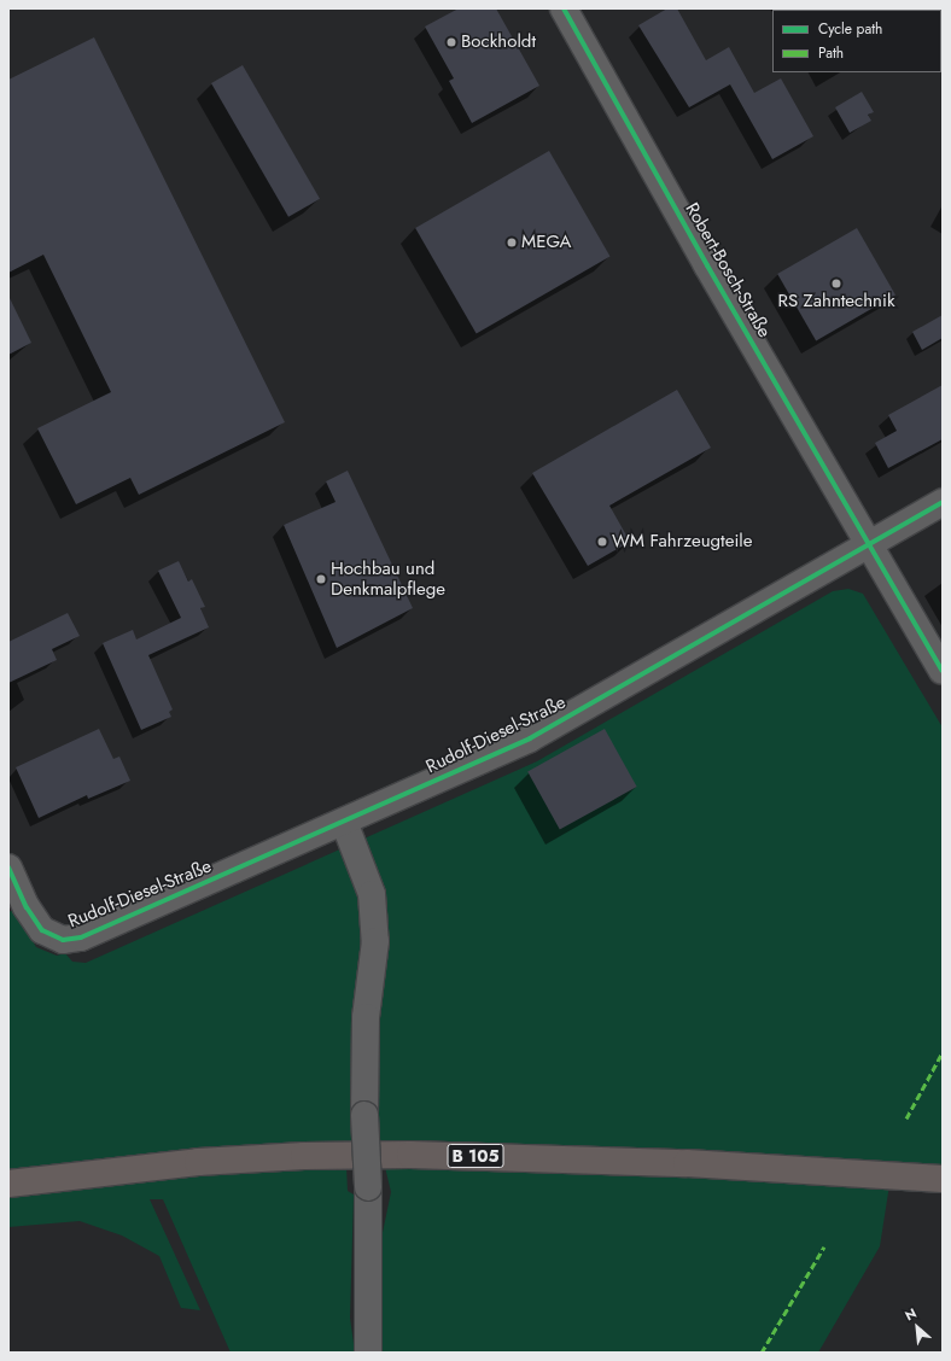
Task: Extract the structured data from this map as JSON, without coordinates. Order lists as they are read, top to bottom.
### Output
{
  "streets": {
    "highway": ["B 105"],
    "street": ["Robert-Bosch-Straße", "Rudolf-Diesel-Straße"]
  },
  "crossings": [
    ["Robert-Bosch-Straße", "Rudolf-Diesel-Straße"]
  ],
  "places": [
    "Bockholdt",
    "MEGA",
    "RS Zahntechnik",
    "WM Fahrzeugteile",
    "Hochbau und Denkmalpflege"
  ],
  "legend": ["Cycle path", "Path"],
  "north": "top left"
}
